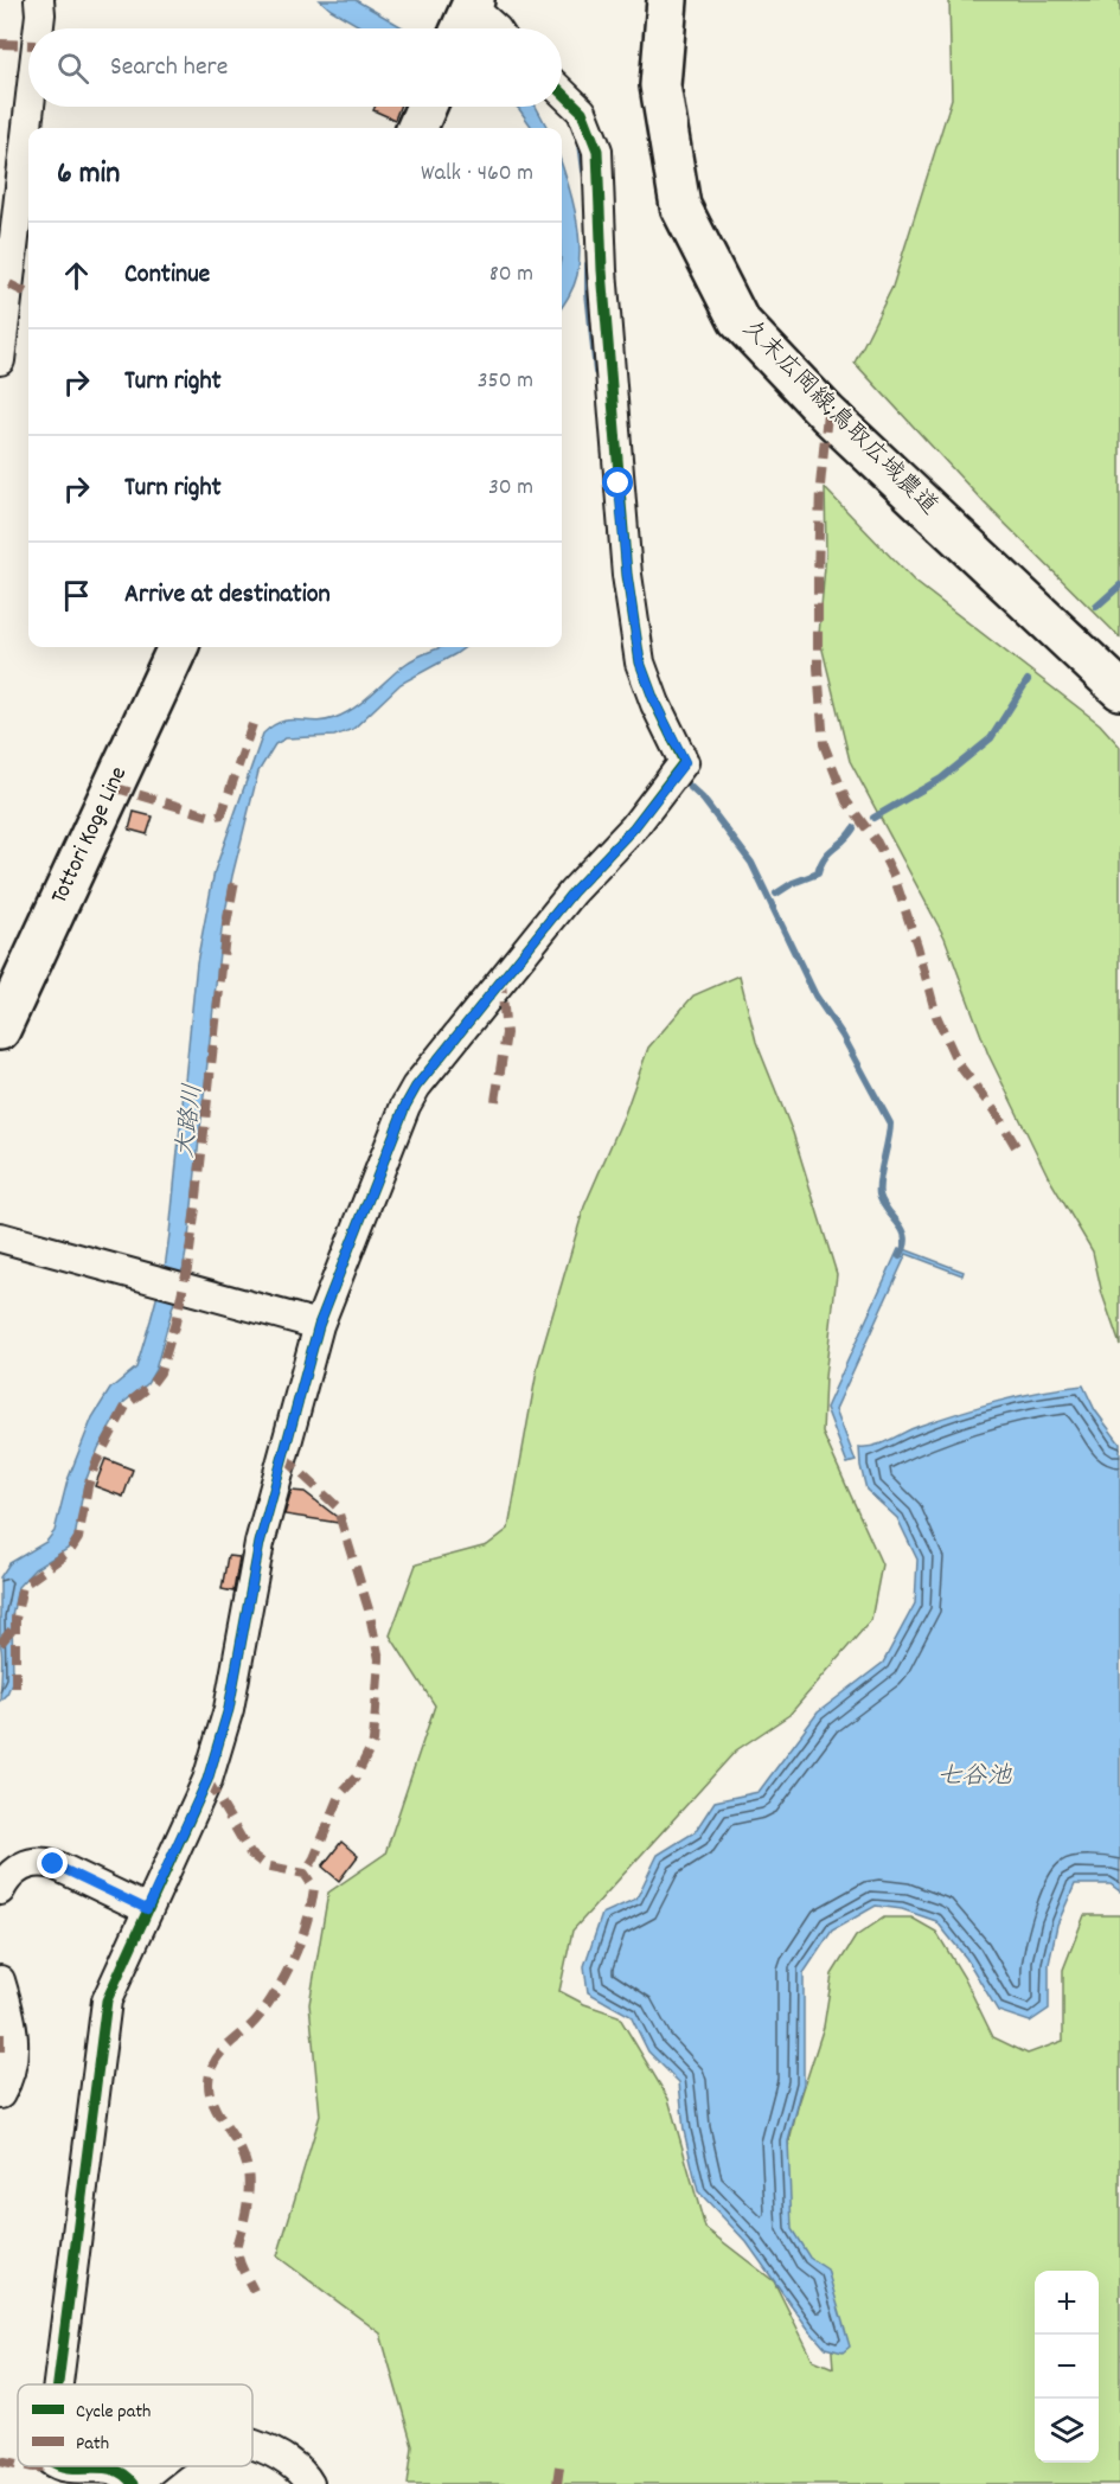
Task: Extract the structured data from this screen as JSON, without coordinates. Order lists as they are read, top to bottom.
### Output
{
  "streets": {
    "street": ["久末広岡線;鳥取広域農道", "Tottori Koge Line"]
  },
  "water": ["大路川", "七谷池"],
  "legend": ["Cycle path", "Path"],
  "page": {
    "search": "Search here",
    "heading": ["6 min", "Walk · 460 m"],
    "list": [
      ["Continue", "80 m"],
      ["Turn right", "350 m"],
      ["Turn right", "30 m"],
      "Arrive at destination"
    ],
    "map_buttons": ["+", "−"]
  }
}
